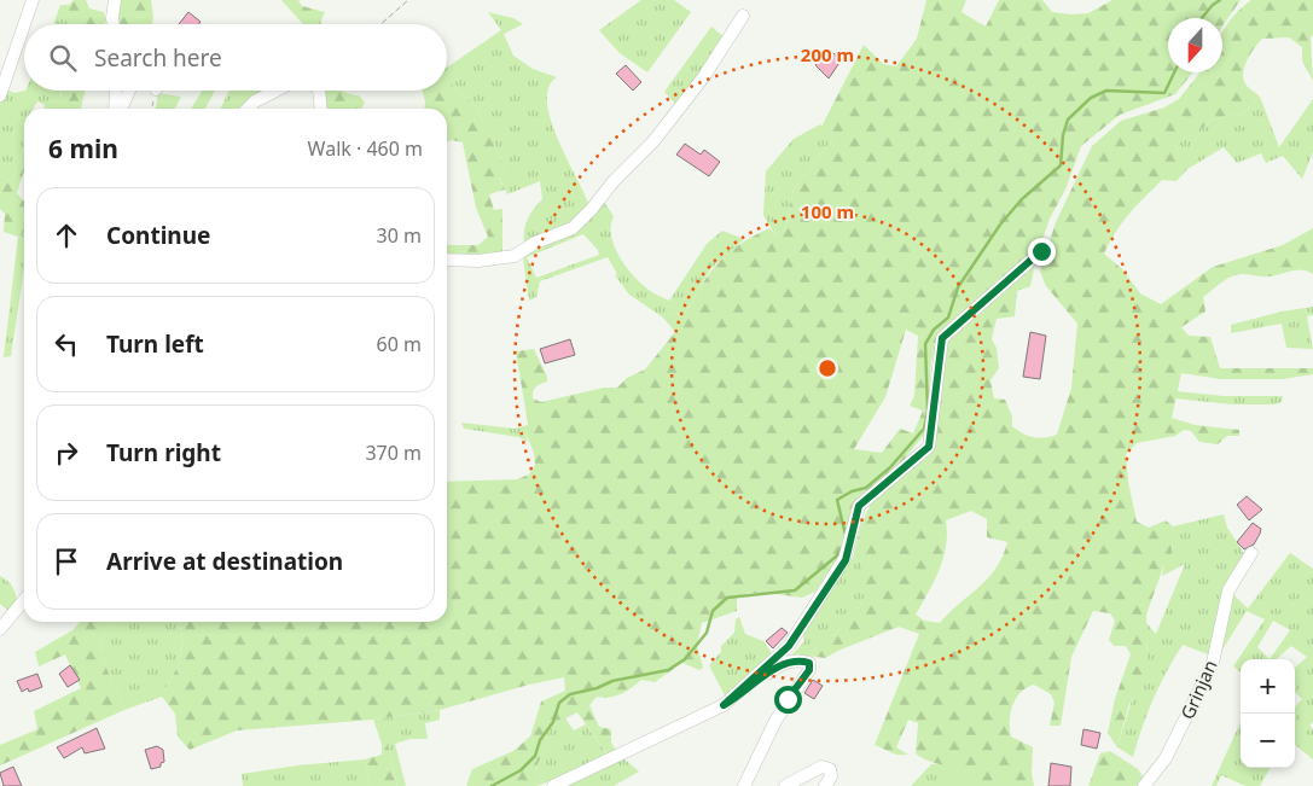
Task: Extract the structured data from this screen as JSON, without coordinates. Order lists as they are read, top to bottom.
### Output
{
  "streets": {
    "street": ["Grinjan"]
  },
  "north": "bottom",
  "page": {
    "search": "Search here",
    "heading": ["6 min", "Walk · 460 m"],
    "list": [
      ["Continue", "30 m"],
      ["Turn left", "60 m"],
      ["Turn right", "370 m"],
      "Arrive at destination"
    ],
    "map_buttons": ["+", "−"]
  },
  "rings": ["200 m", "100 m"]
}
